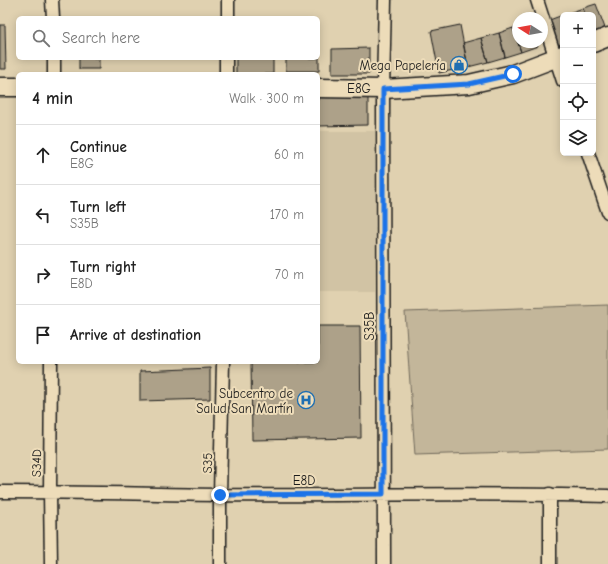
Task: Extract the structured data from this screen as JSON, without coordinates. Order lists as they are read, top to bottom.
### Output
{
  "streets": {
    "street": [
      "E8G",
      "S35B",
      "S34D",
      "S35",
      "E8D"
    ]
  },
  "crossings": [
    ["E8G", "S35B"],
    ["S35B", "E8D"],
    ["S34D", "E8D"],
    ["S35", "E8D"]
  ],
  "places": {
    "shop": ["Mega Papelería"],
    "hospital": ["Subcentro de Salud San Martín"]
  },
  "north": "left",
  "page": {
    "map_buttons": ["+", "−"],
    "search": "Search here",
    "heading": ["4 min", "Walk · 300 m"],
    "list": [
      ["Continue", "E8G", "60 m"],
      ["Turn left", "S35B", "170 m"],
      ["Turn right", "E8D", "70 m"],
      "Arrive at destination"
    ]
  }
}
